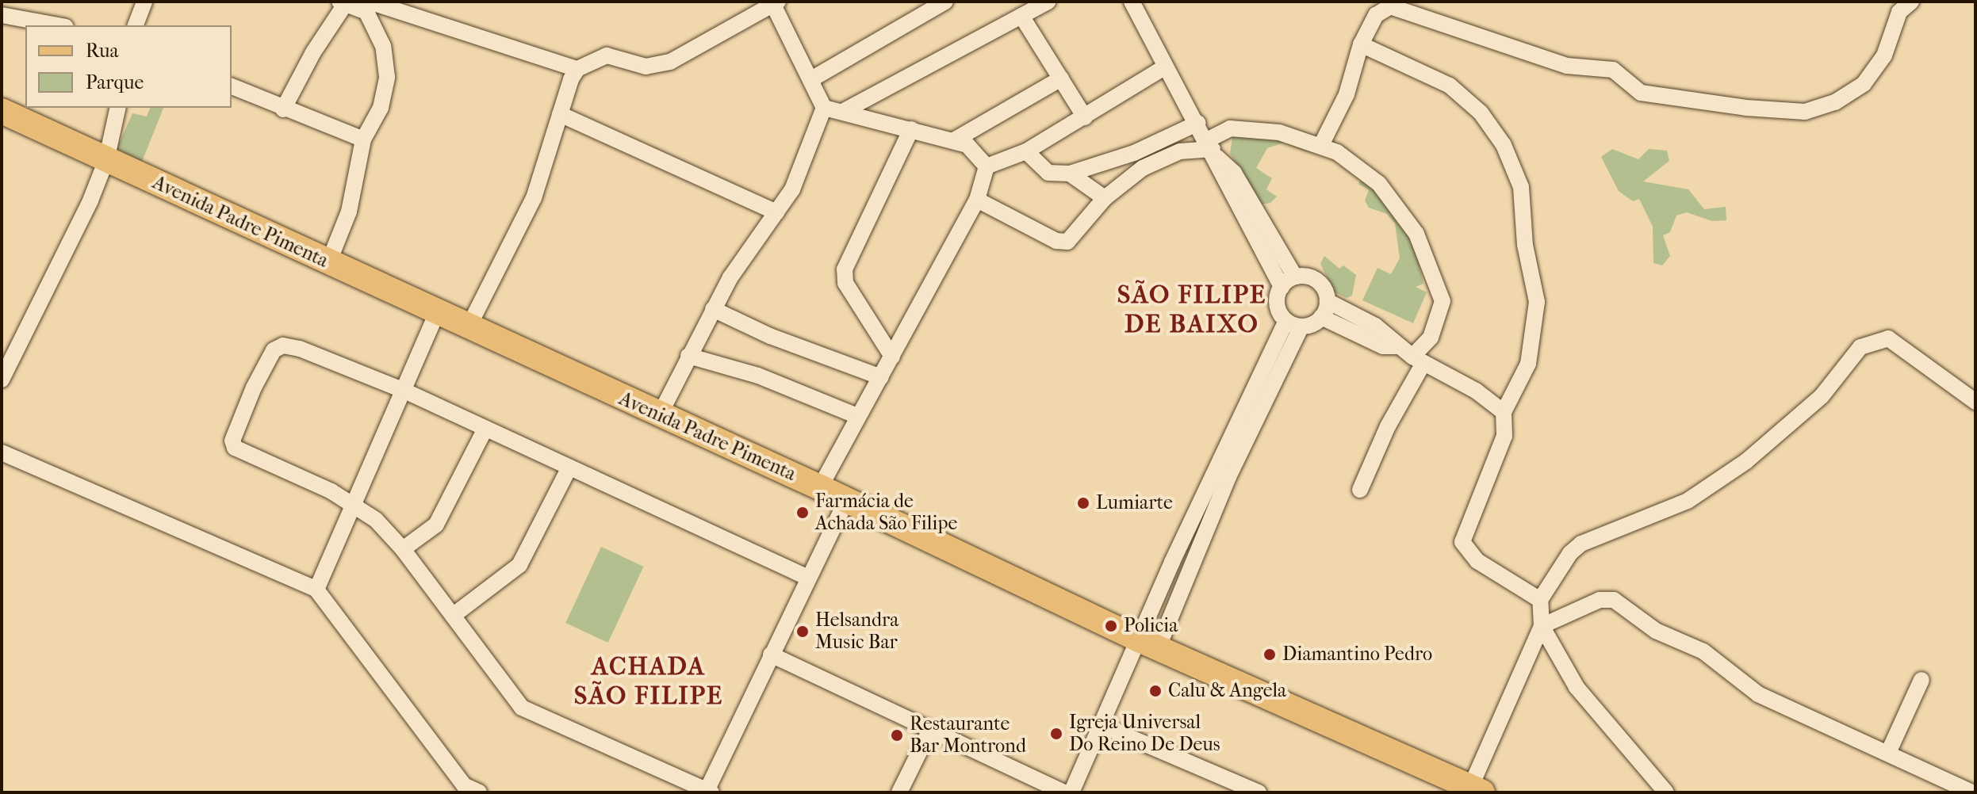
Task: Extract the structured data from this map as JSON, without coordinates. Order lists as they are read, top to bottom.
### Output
{
  "streets": {
    "main road": ["Avenida Padre Pimenta"]
  },
  "districts": ["SÃO FILIPE DE BAIXO", "ACHADA SÃO FILIPE"],
  "places": [
    "Lumiarte",
    "Farmácia de Achada São Filipe",
    "Policia",
    "Helsandra Music Bar",
    "Diamantino Pedro",
    "Calu & Angela",
    "Igreja Universal Do Reino De Deus",
    "Restaurante Bar Montrond"
  ],
  "legend": ["Rua", "Parque"]
}
